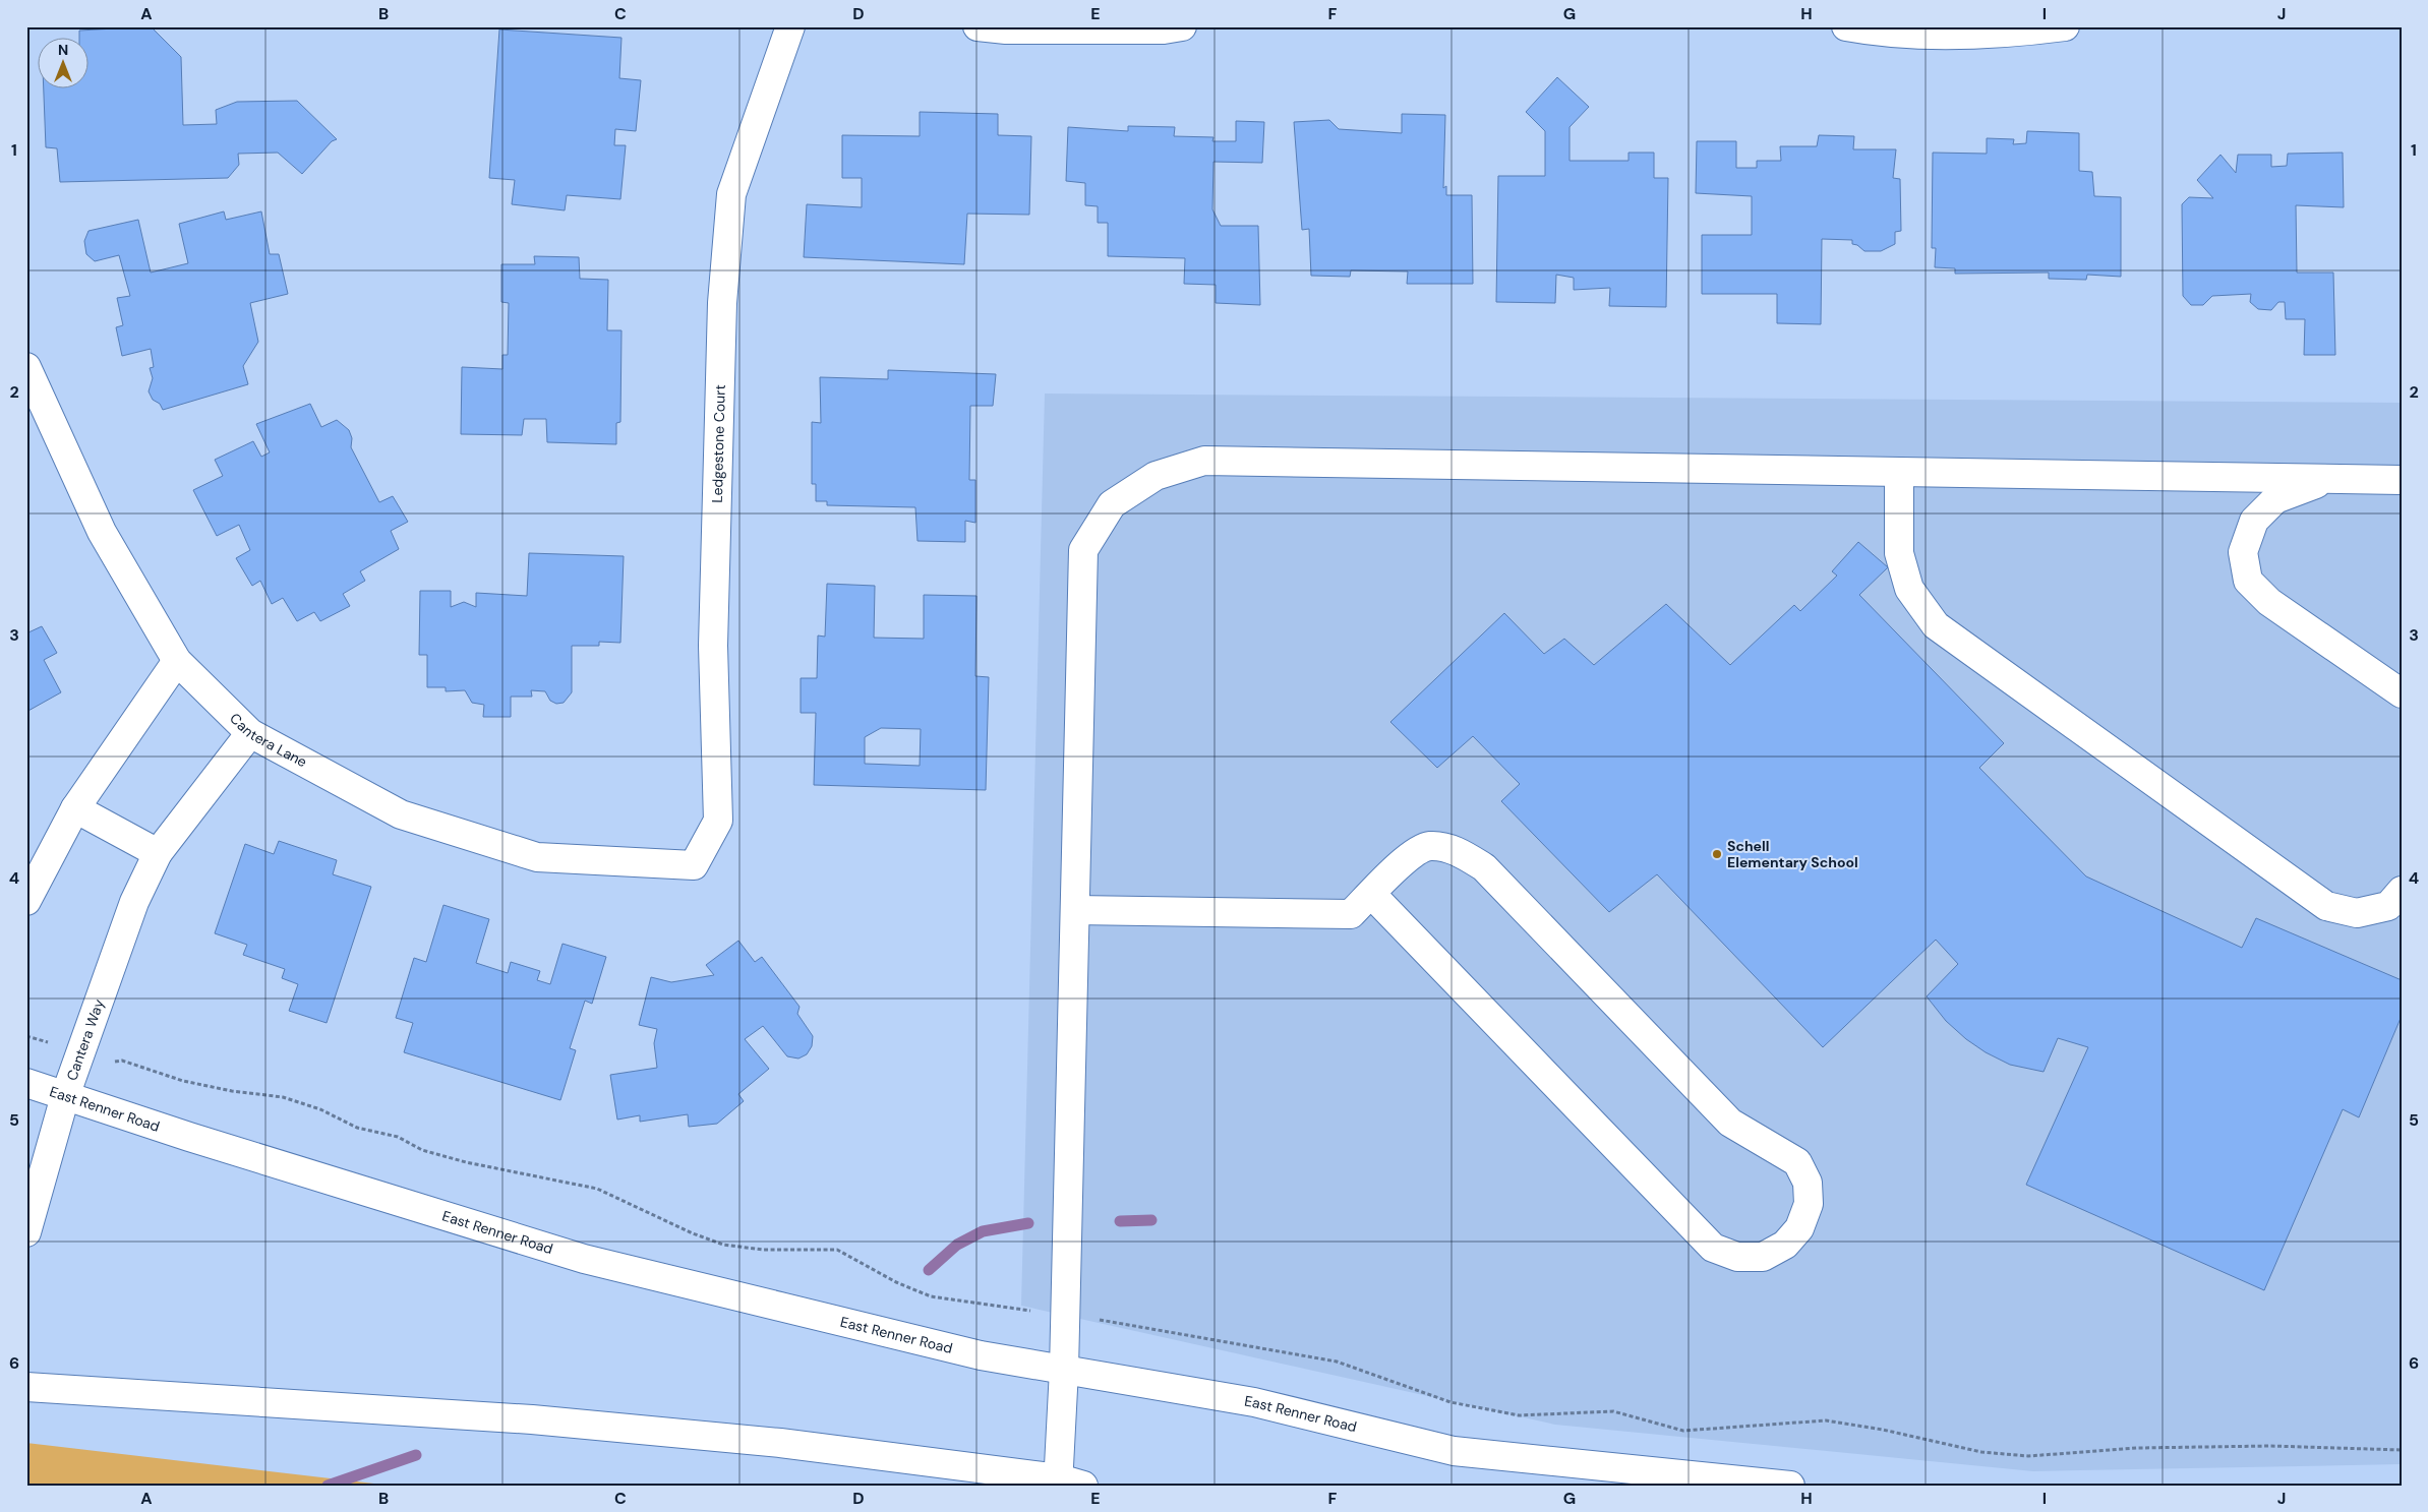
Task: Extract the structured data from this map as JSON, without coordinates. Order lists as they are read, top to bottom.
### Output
{
  "streets": {
    "street": [
      "Ledgestone Court",
      "Cantera Lane",
      "Cantera Way",
      "East Renner Road"
    ]
  },
  "crossings": [
    ["Ledgestone Court", "Cantera Lane"],
    ["Cantera Lane", "Cantera Way"],
    ["Cantera Way", "East Renner Road"]
  ],
  "places": ["Schell Elementary School"],
  "north": "top",
  "grid": {
    "columns": [
      "A",
      "B",
      "C",
      "D",
      "E",
      "F",
      "G",
      "H",
      "I",
      "J"
    ],
    "rows": [
      "1",
      "2",
      "3",
      "4",
      "5",
      "6"
    ]
  }
}
